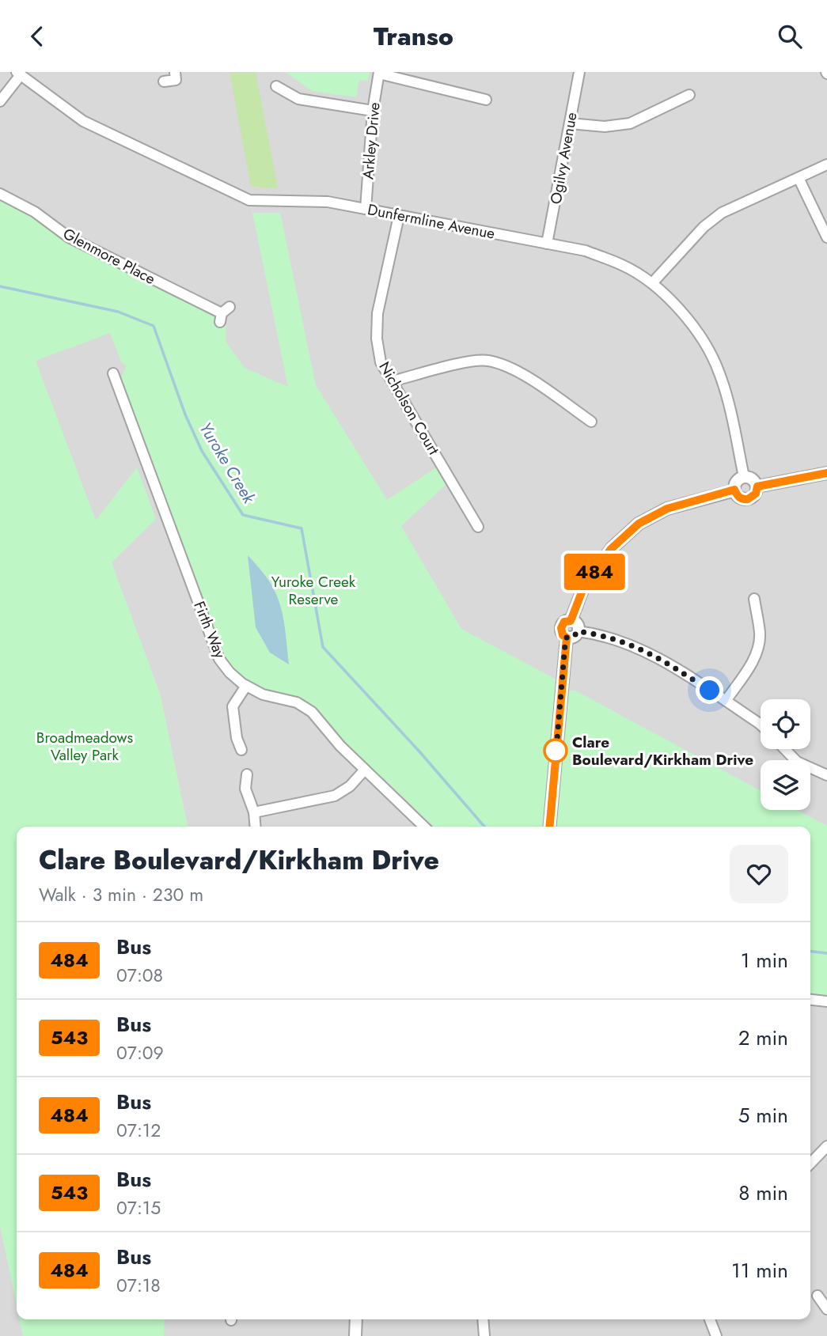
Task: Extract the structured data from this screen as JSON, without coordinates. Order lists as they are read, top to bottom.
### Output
{
  "streets": {
    "street": [
      "Arkley Drive",
      "Ogilvy Avenue",
      "Dunfermline Avenue",
      "Glenmore Place",
      "Nicholson Court",
      "Firth Way"
    ]
  },
  "crossings": [
    ["Arkley Drive", "Dunfermline Avenue"],
    ["Ogilvy Avenue", "Dunfermline Avenue"],
    ["Dunfermline Avenue", "Nicholson Court"]
  ],
  "water": ["Yuroke Creek"],
  "parks": ["Yuroke Creek Reserve", "Broadmeadows Valley Park"],
  "places": ["Clare Boulevard/Kirkham Drive"],
  "lines": ["bus line 484"],
  "page": {
    "header": "Transo",
    "on_map": "484",
    "heading": ["Clare Boulevard/Kirkham Drive", "Walk · 3 min · 230 m"],
    "list": [
      {
        "mark": "484",
        "name": "Bus",
        "note": "07:08",
        "value": "1 min"
      },
      {
        "mark": "543",
        "name": "Bus",
        "note": "07:09",
        "value": "2 min"
      },
      {
        "mark": "484",
        "name": "Bus",
        "note": "07:12",
        "value": "5 min"
      },
      {
        "mark": "543",
        "name": "Bus",
        "note": "07:15",
        "value": "8 min"
      },
      {
        "mark": "484",
        "name": "Bus",
        "note": "07:18",
        "value": "11 min"
      }
    ]
  }
}
